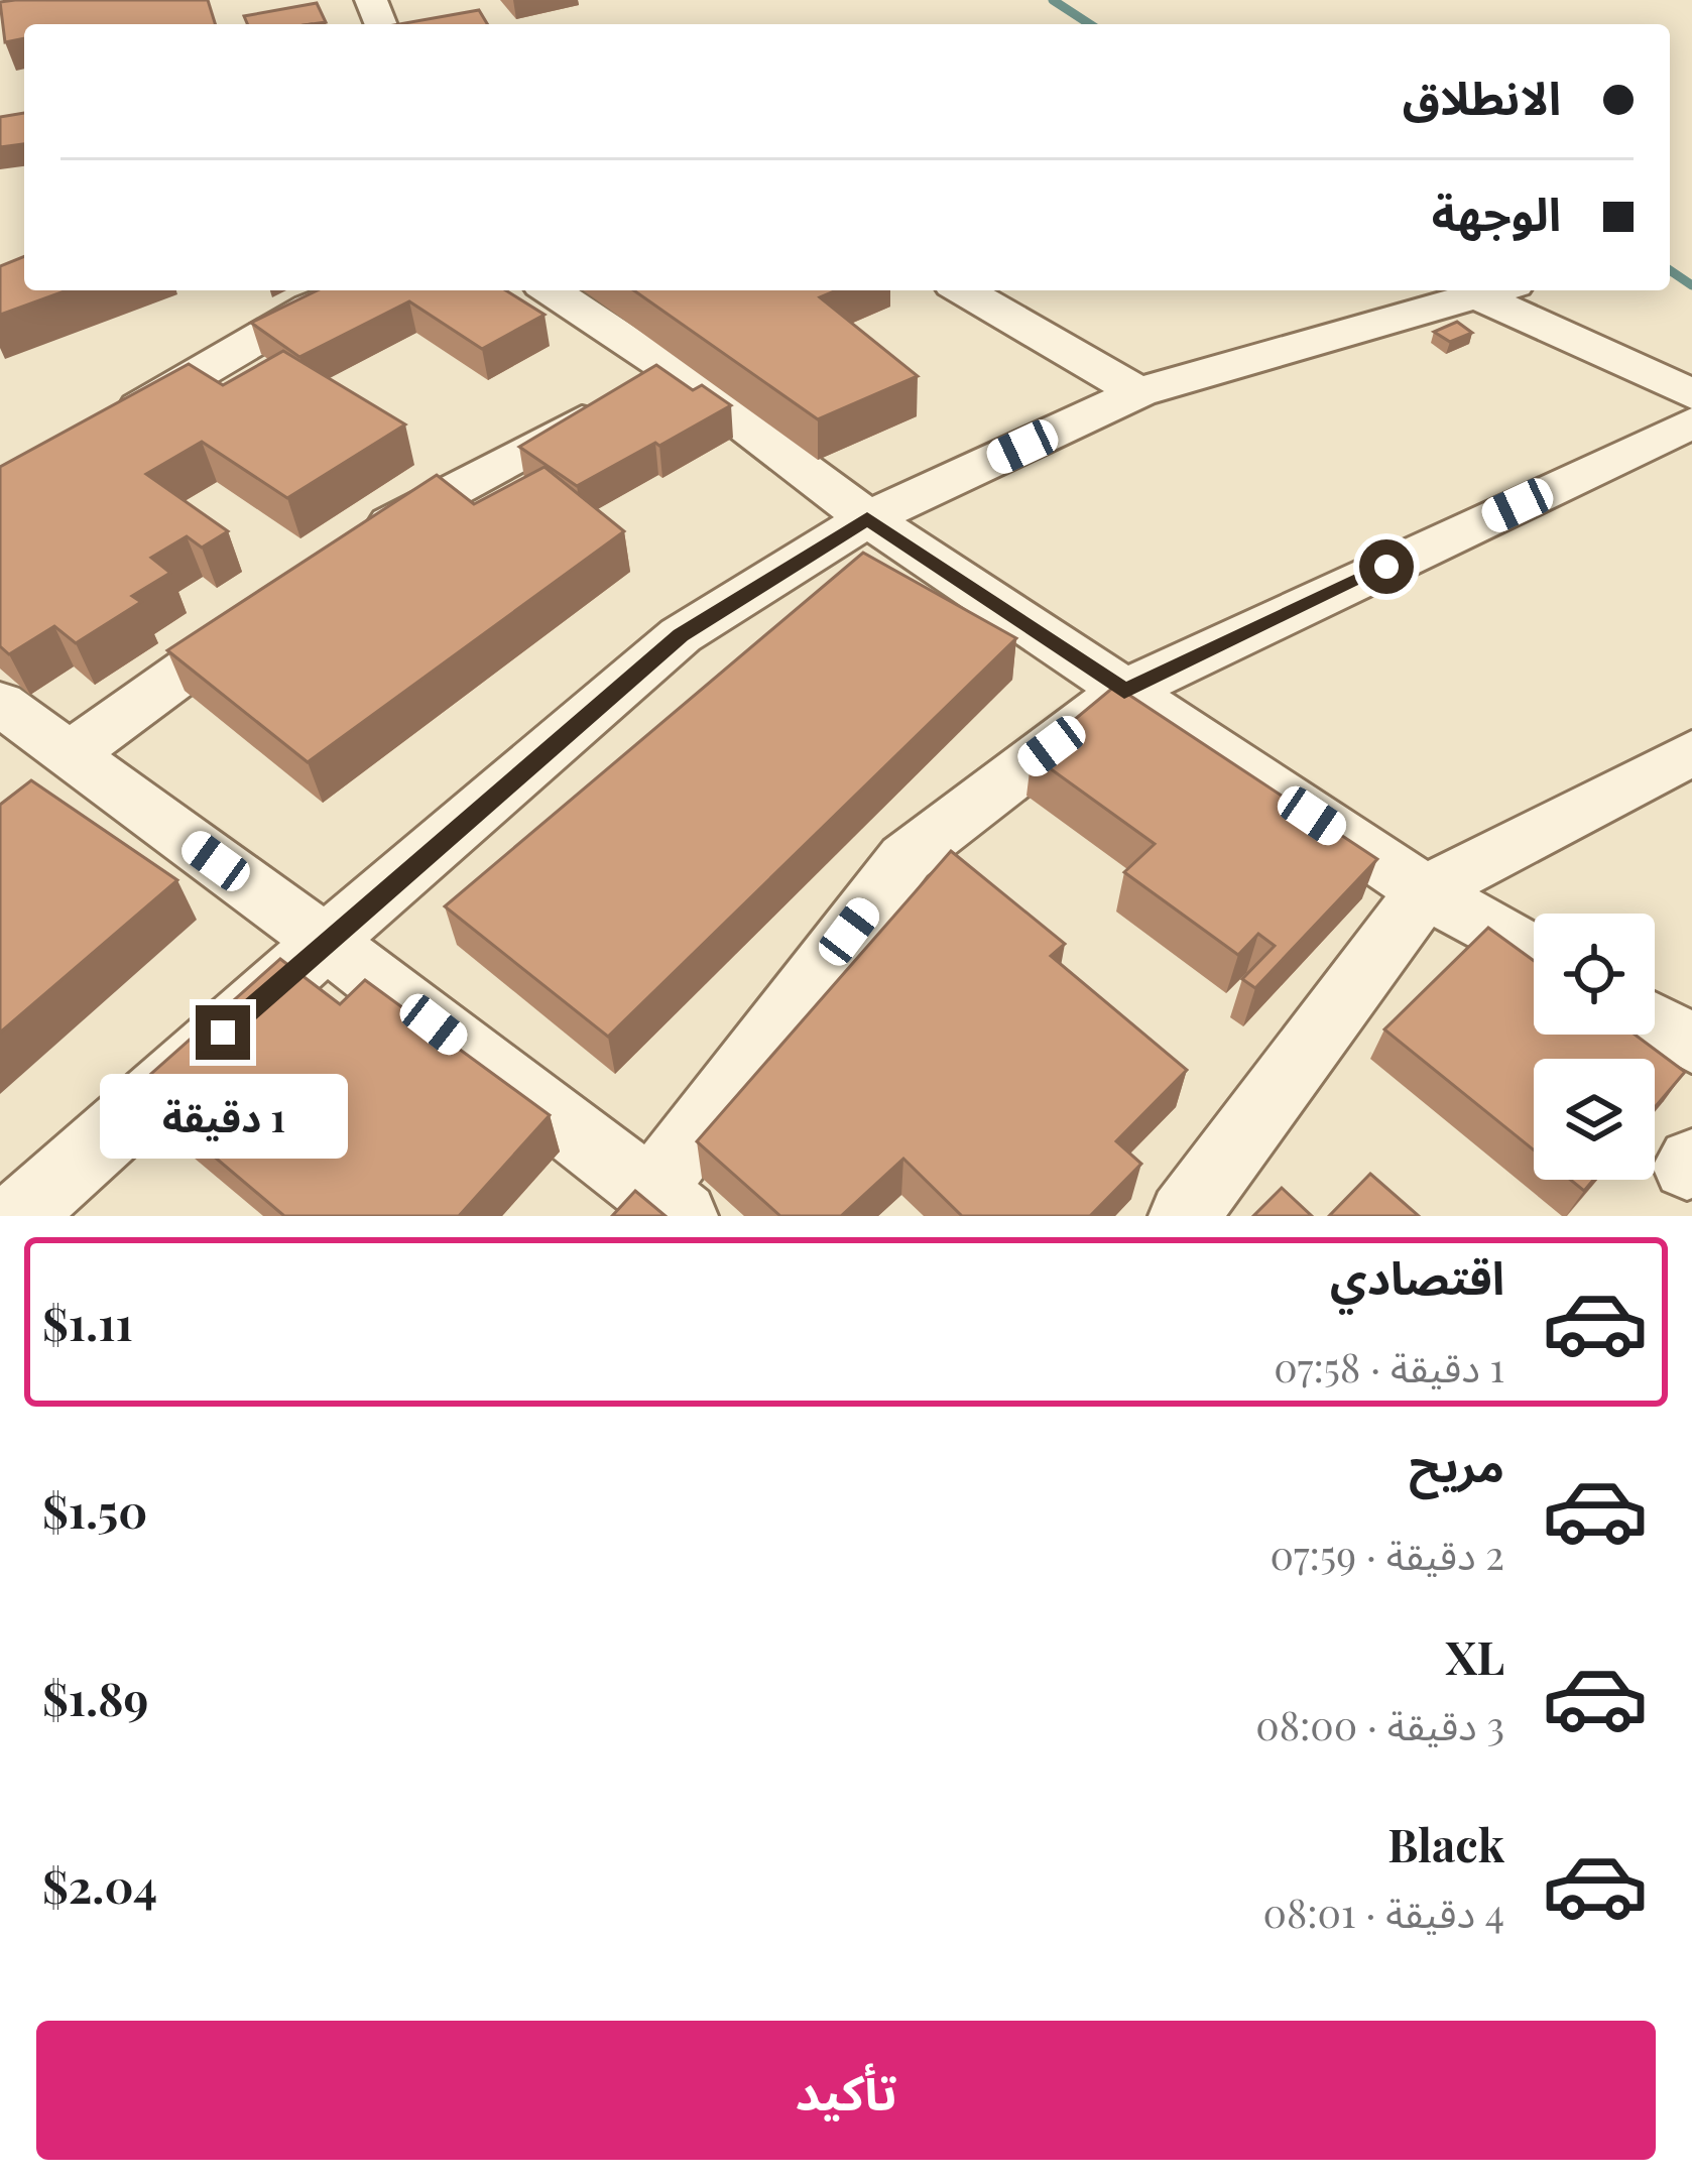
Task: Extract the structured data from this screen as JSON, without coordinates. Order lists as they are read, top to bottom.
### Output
{
  "page": {
    "banner": ["الانطلاق", "الوجهة"],
    "bubble": "1 دقيقة",
    "list": [
      {
        "name": "اقتصادي",
        "note": "1 دقيقة · 07:58",
        "value": "$1.11"
      },
      {
        "name": "مريح",
        "note": "2 دقيقة · 07:59",
        "value": "$1.50"
      },
      {
        "name": "XL",
        "note": "3 دقيقة · 08:00",
        "value": "$1.89"
      },
      {
        "name": "Black",
        "note": "4 دقيقة · 08:01",
        "value": "$2.04"
      }
    ],
    "buttons": "تأكيد"
  }
}
